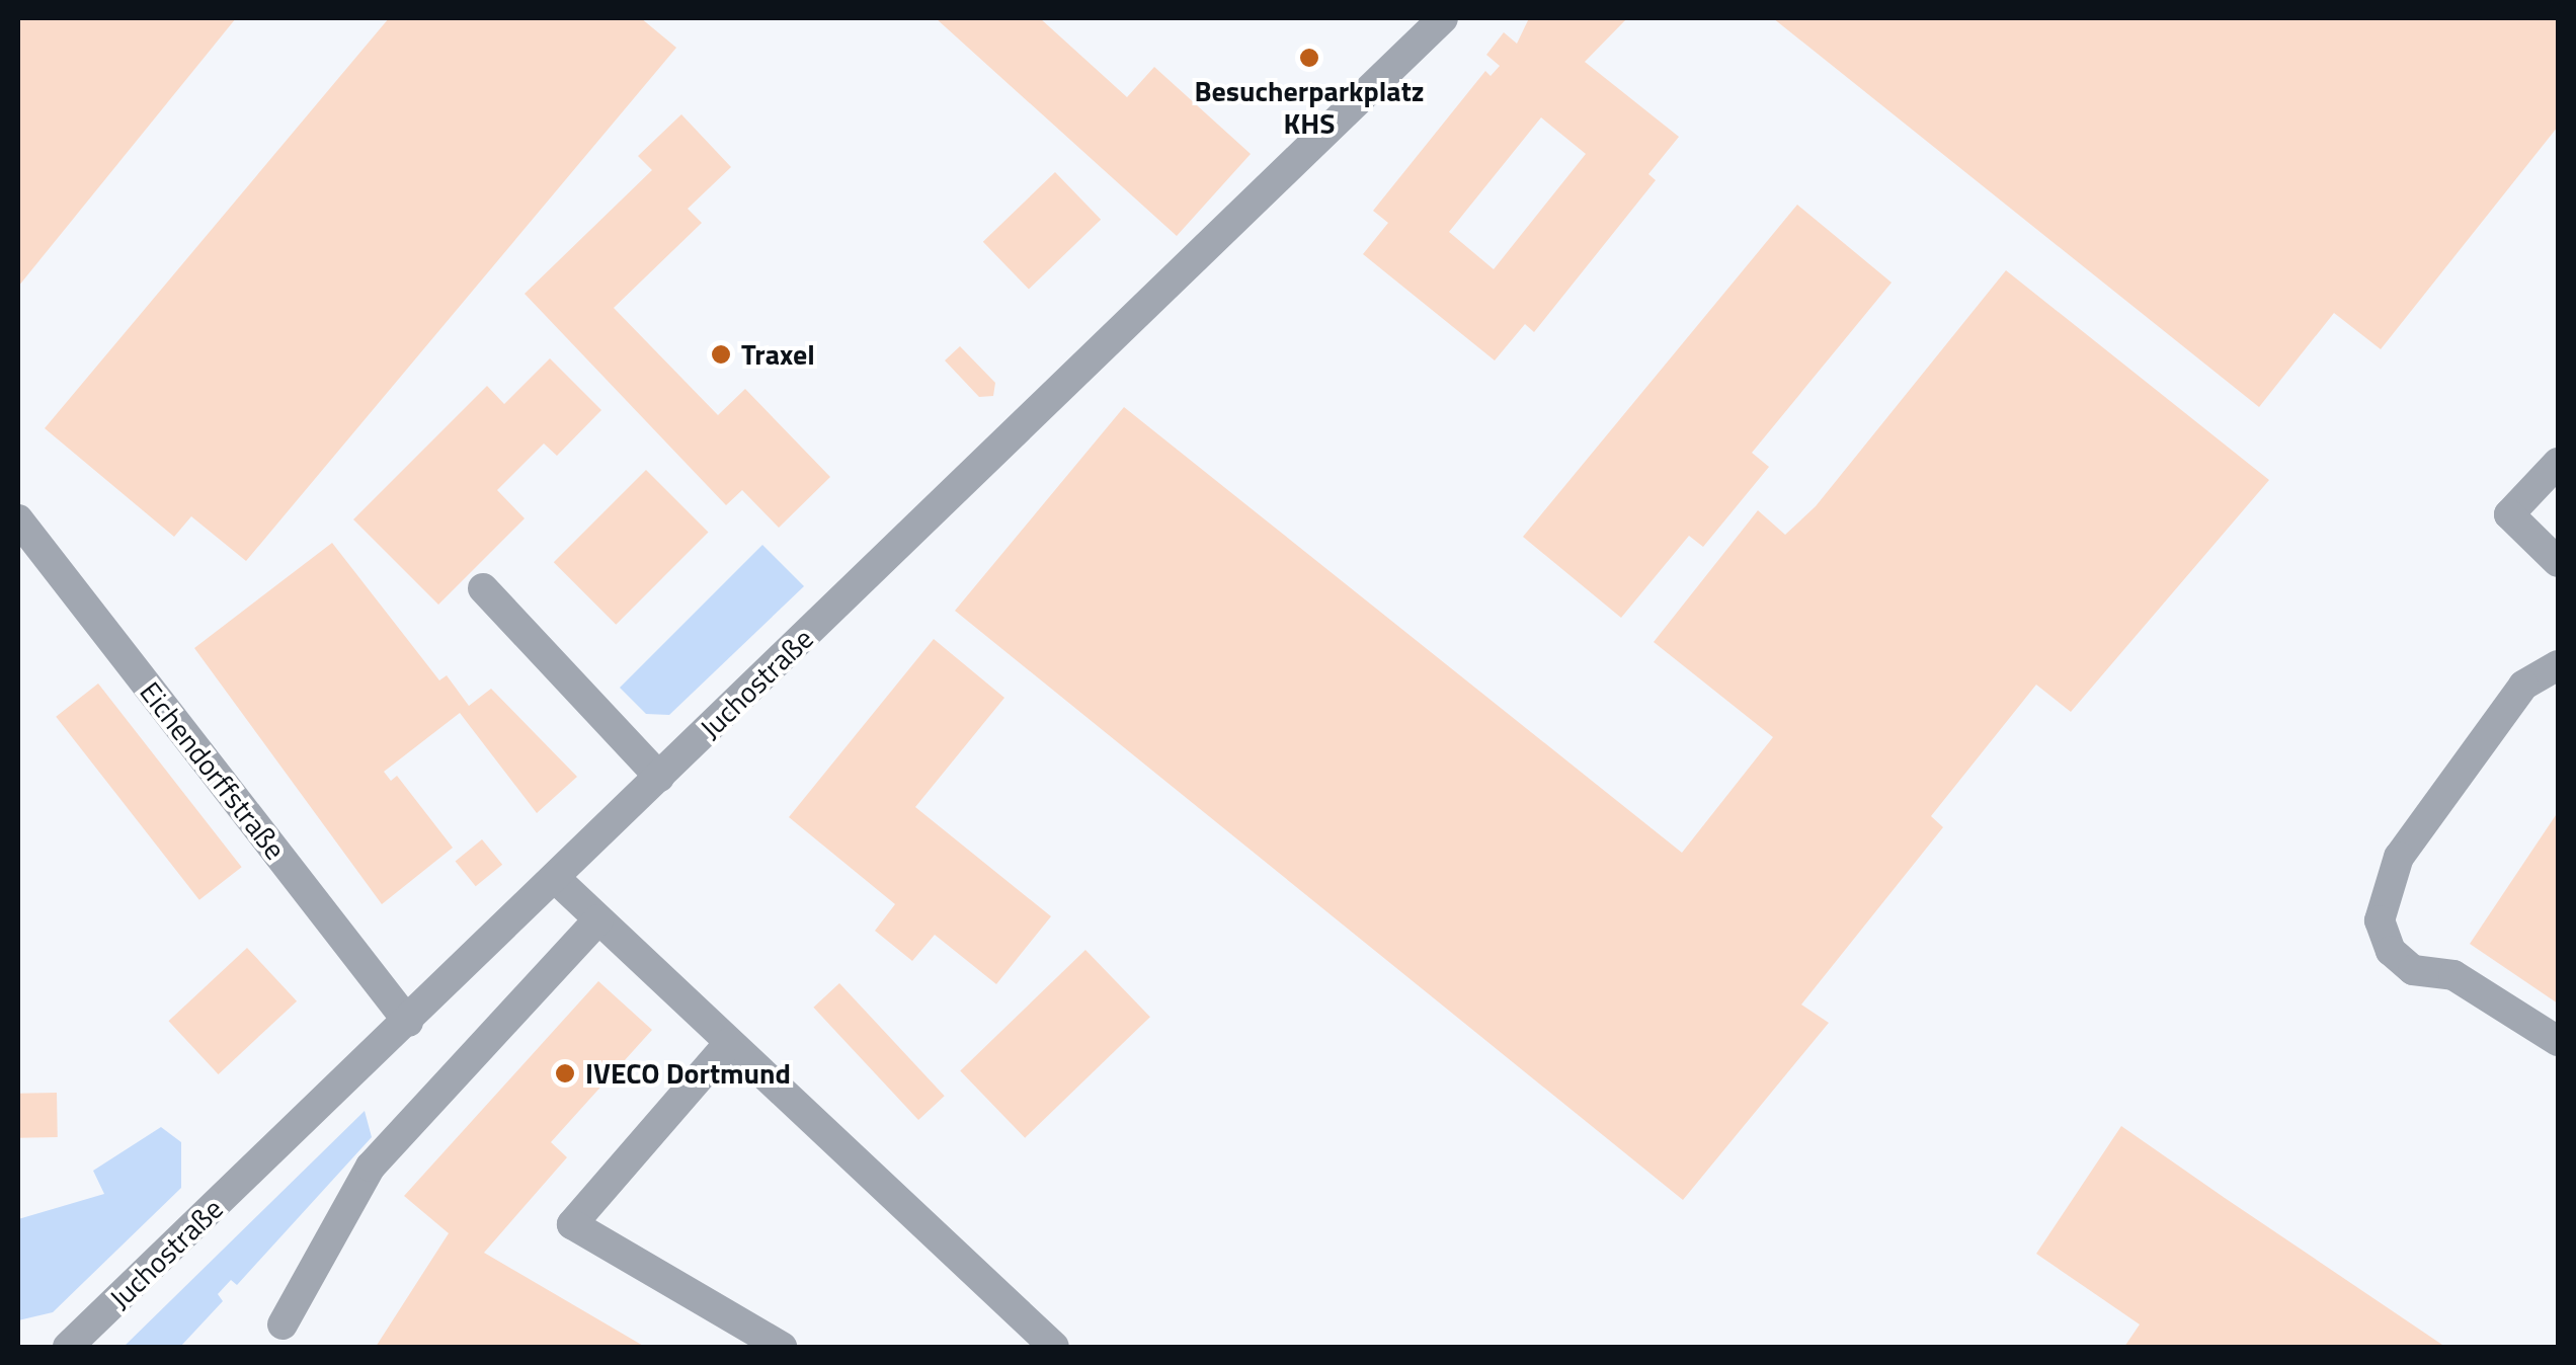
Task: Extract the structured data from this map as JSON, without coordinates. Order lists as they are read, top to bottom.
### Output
{
  "streets": {
    "street": ["Juchostraße", "Eichendorffstraße"]
  },
  "crossings": [
    ["Juchostraße", "Eichendorffstraße"]
  ],
  "places": ["Besucherparkplatz KHS", "Traxel", "IVECO Dortmund"]
}
